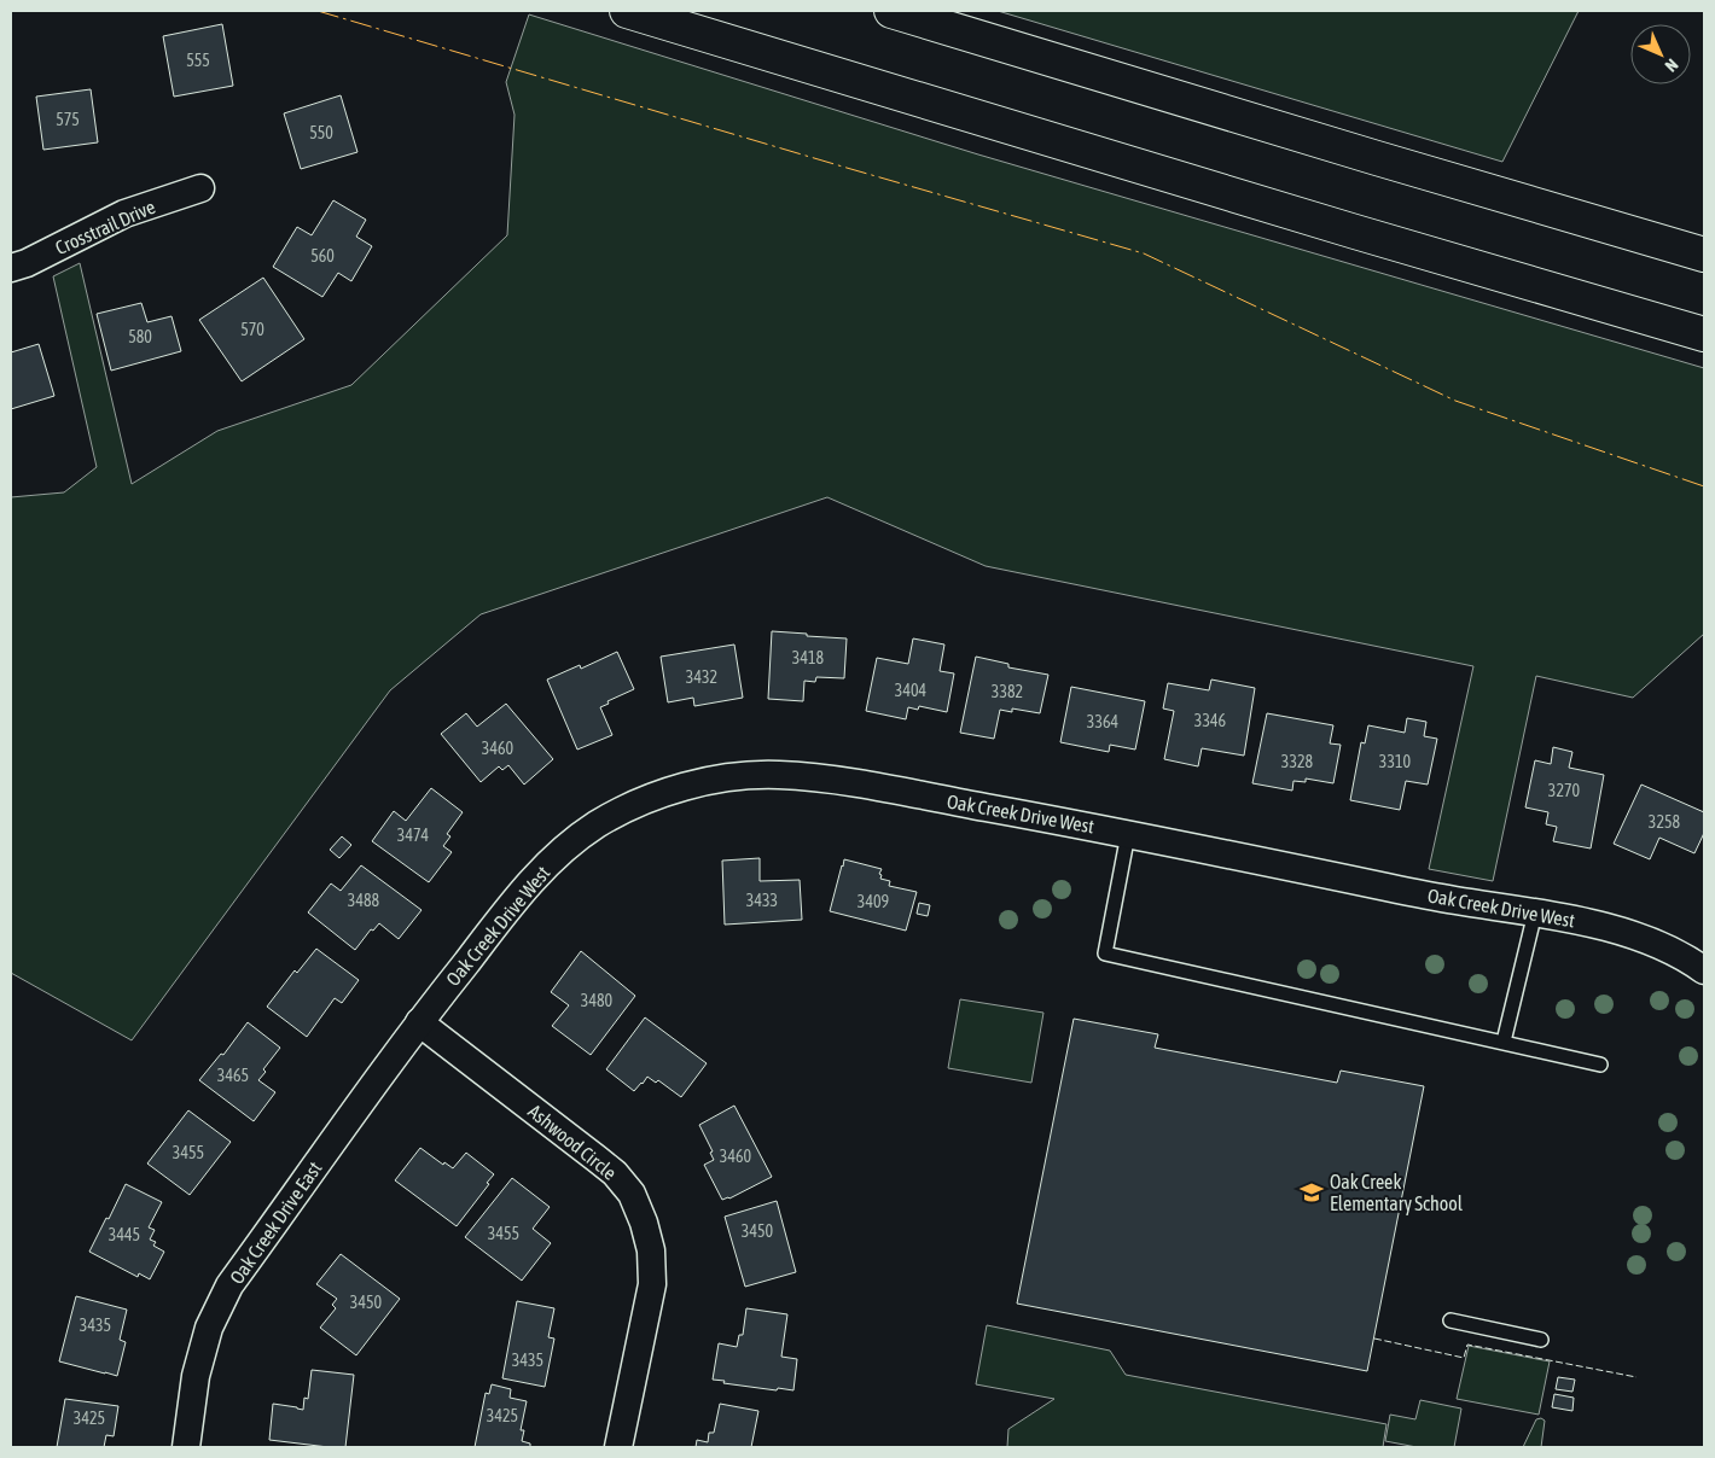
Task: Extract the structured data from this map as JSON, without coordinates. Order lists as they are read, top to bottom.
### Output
{
  "streets": {
    "street": [
      "Crosstrail Drive",
      "Oak Creek Drive West",
      "Ashwood Circle",
      "Oak Creek Drive East"
    ]
  },
  "crossings": [
    ["Oak Creek Drive West", "Ashwood Circle"],
    ["Oak Creek Drive West", "Oak Creek Drive East"],
    ["Ashwood Circle", "Oak Creek Drive East"]
  ],
  "places": {
    "school or university": ["Oak Creek Elementary School"]
  },
  "house_numbers": [
    "555",
    "575",
    "550",
    "560",
    "570",
    "580",
    "3418",
    "3432",
    "3404",
    "3382",
    "3346",
    "3364",
    "3460",
    "3328",
    "3310",
    "3270",
    "3258",
    "3474",
    "3488",
    "3433",
    "3409",
    "3480",
    "3465",
    "3455",
    "3460",
    "3450",
    "3455",
    "3445",
    "3450",
    "3435",
    "3435",
    "3425",
    "3425"
  ],
  "north": "bottom right"
}
